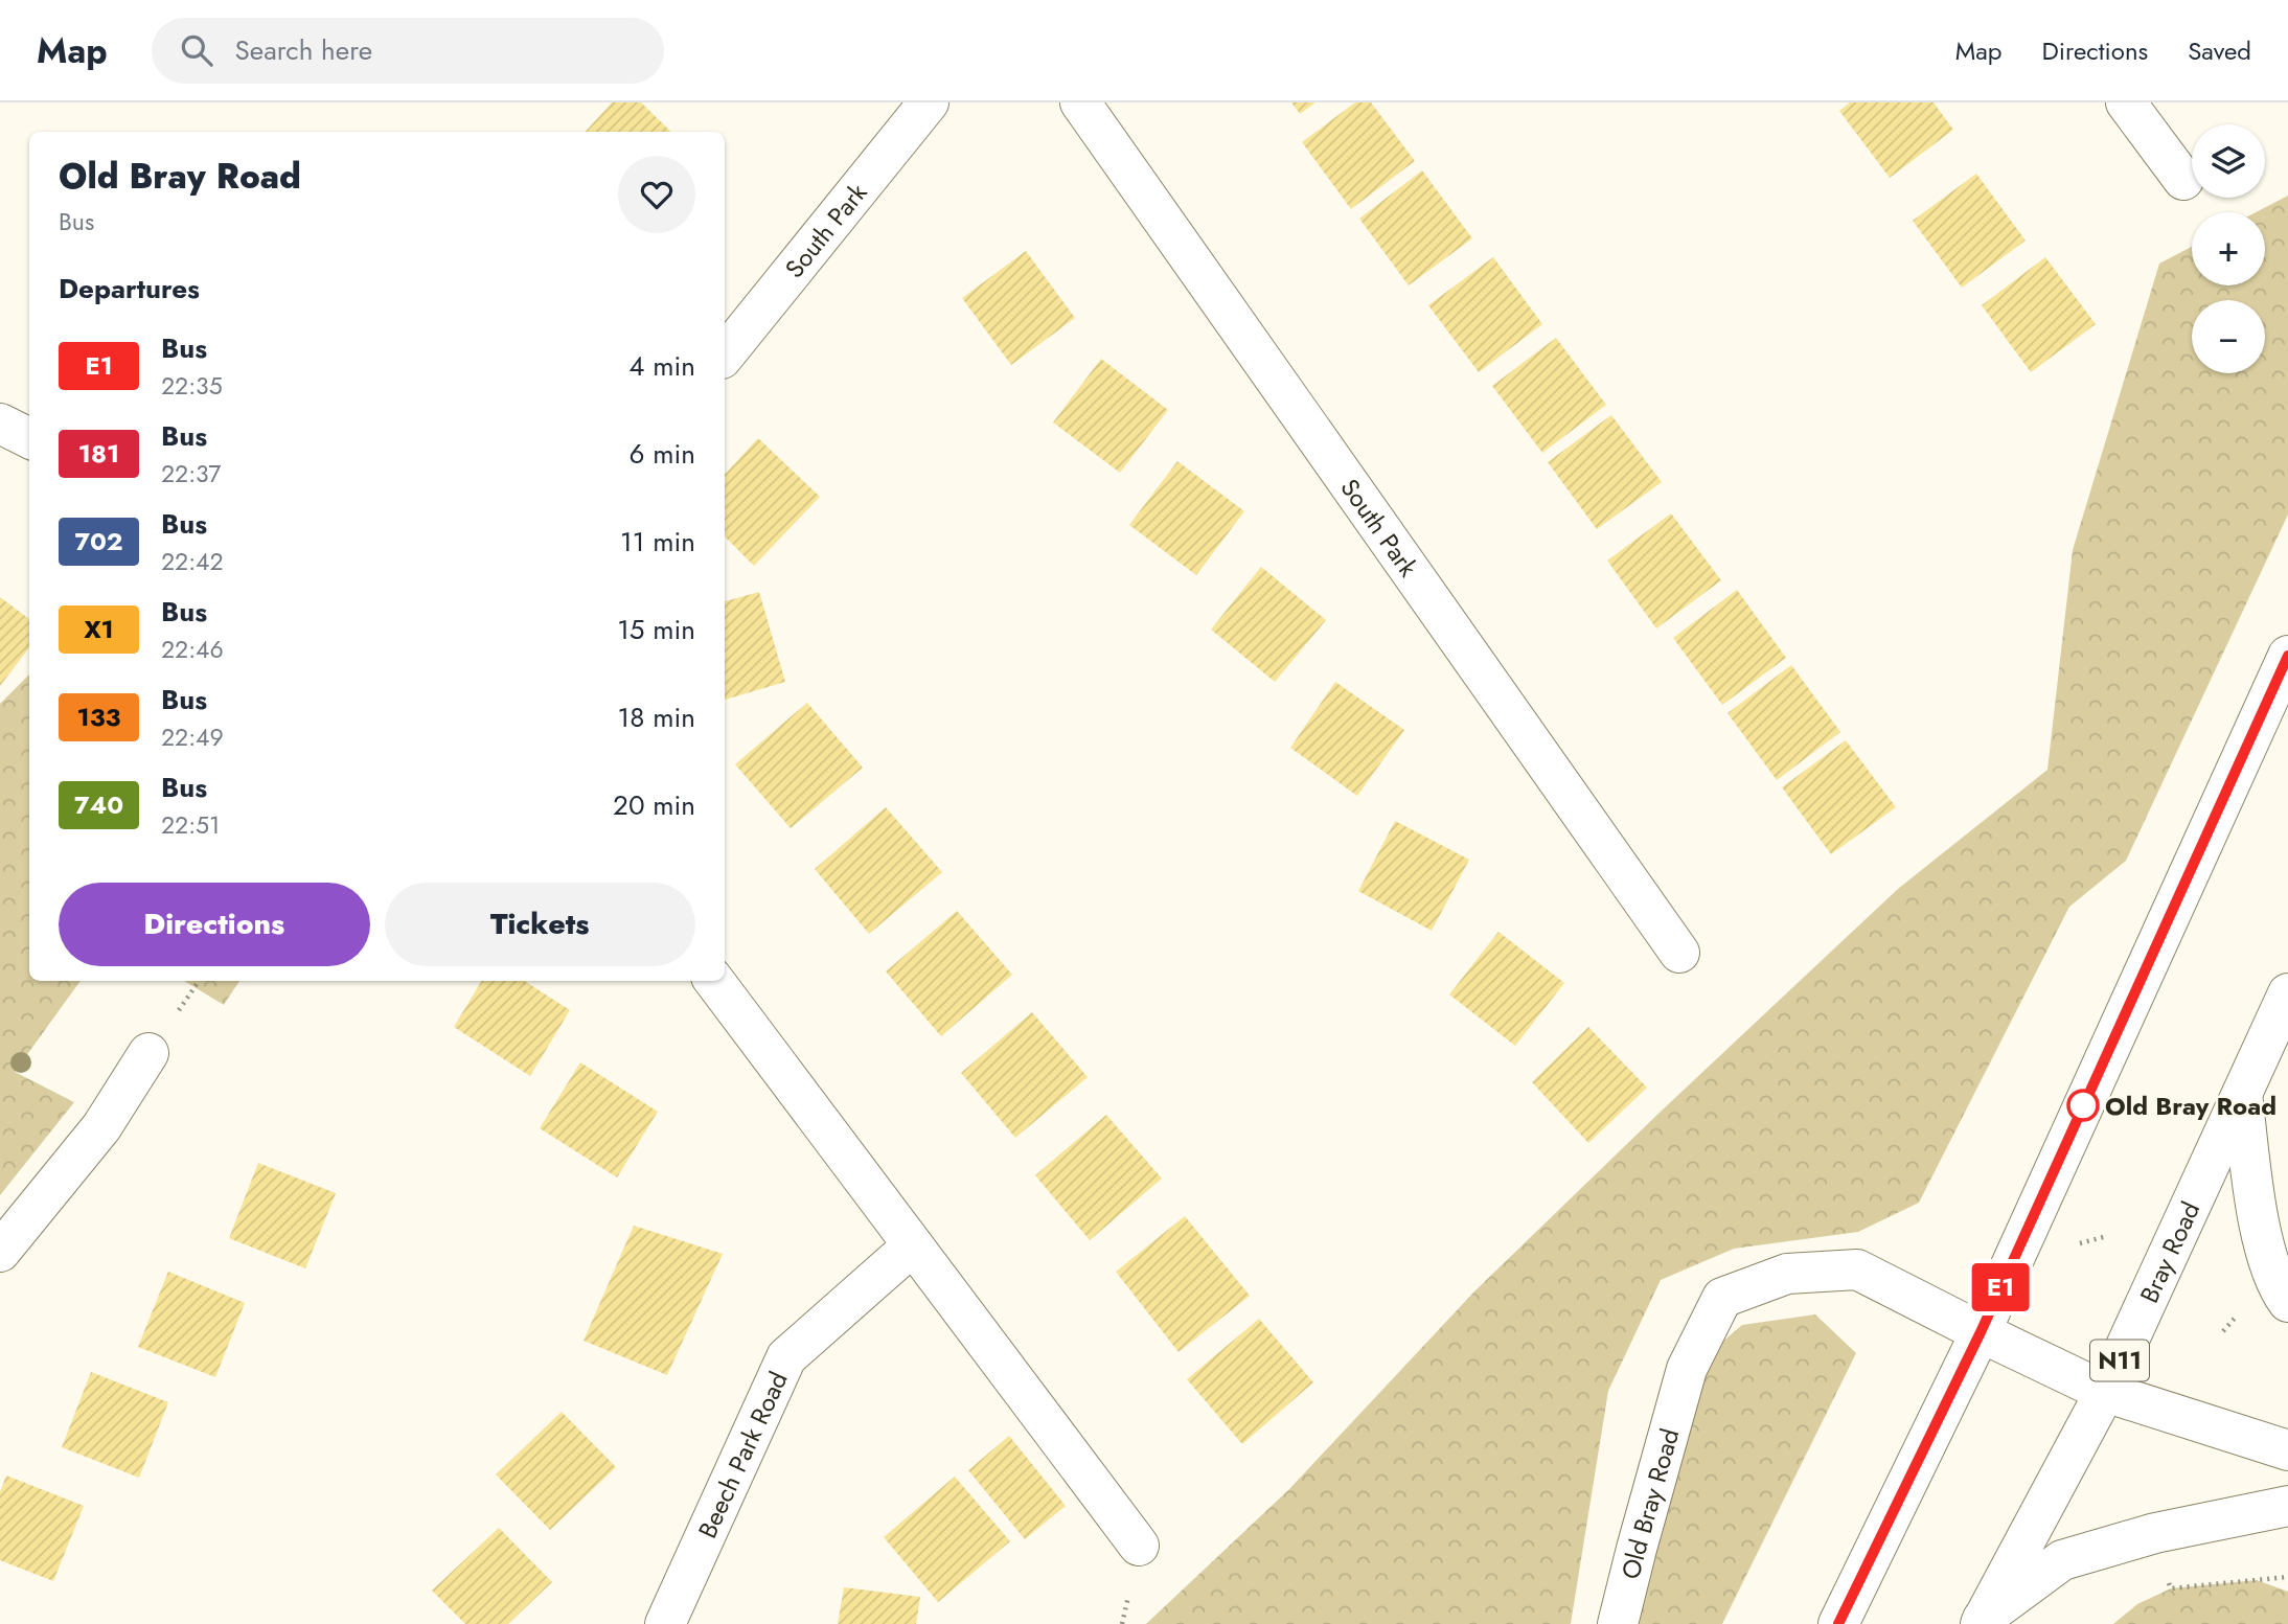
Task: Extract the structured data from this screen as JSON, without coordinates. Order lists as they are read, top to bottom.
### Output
{
  "streets": {
    "main road": [
      "South Park",
      "Bray Road",
      "N11",
      "Beech Park Road",
      "Old Bray Road"
    ]
  },
  "crossings": [
    ["Bray Road", "Old Bray Road"]
  ],
  "places": ["Old Bray Road"],
  "lines": ["bus line E1"],
  "page": {
    "header": "Map",
    "search": "Search here",
    "nav": ["Map", "Directions", "Saved"],
    "on_map": "E1",
    "map_buttons": ["+", "−"],
    "heading": [
      ["Old Bray Road", "Bus"],
      "Departures"
    ],
    "list": [
      {
        "mark": "E1",
        "name": "Bus",
        "note": "22:35",
        "value": "4 min"
      },
      {
        "mark": "181",
        "name": "Bus",
        "note": "22:37",
        "value": "6 min"
      },
      {
        "mark": "702",
        "name": "Bus",
        "note": "22:42",
        "value": "11 min"
      },
      {
        "mark": "X1",
        "name": "Bus",
        "note": "22:46",
        "value": "15 min"
      },
      {
        "mark": "133",
        "name": "Bus",
        "note": "22:49",
        "value": "18 min"
      },
      {
        "mark": "740",
        "name": "Bus",
        "note": "22:51",
        "value": "20 min"
      }
    ],
    "buttons": ["Directions", "Tickets"]
  }
}
